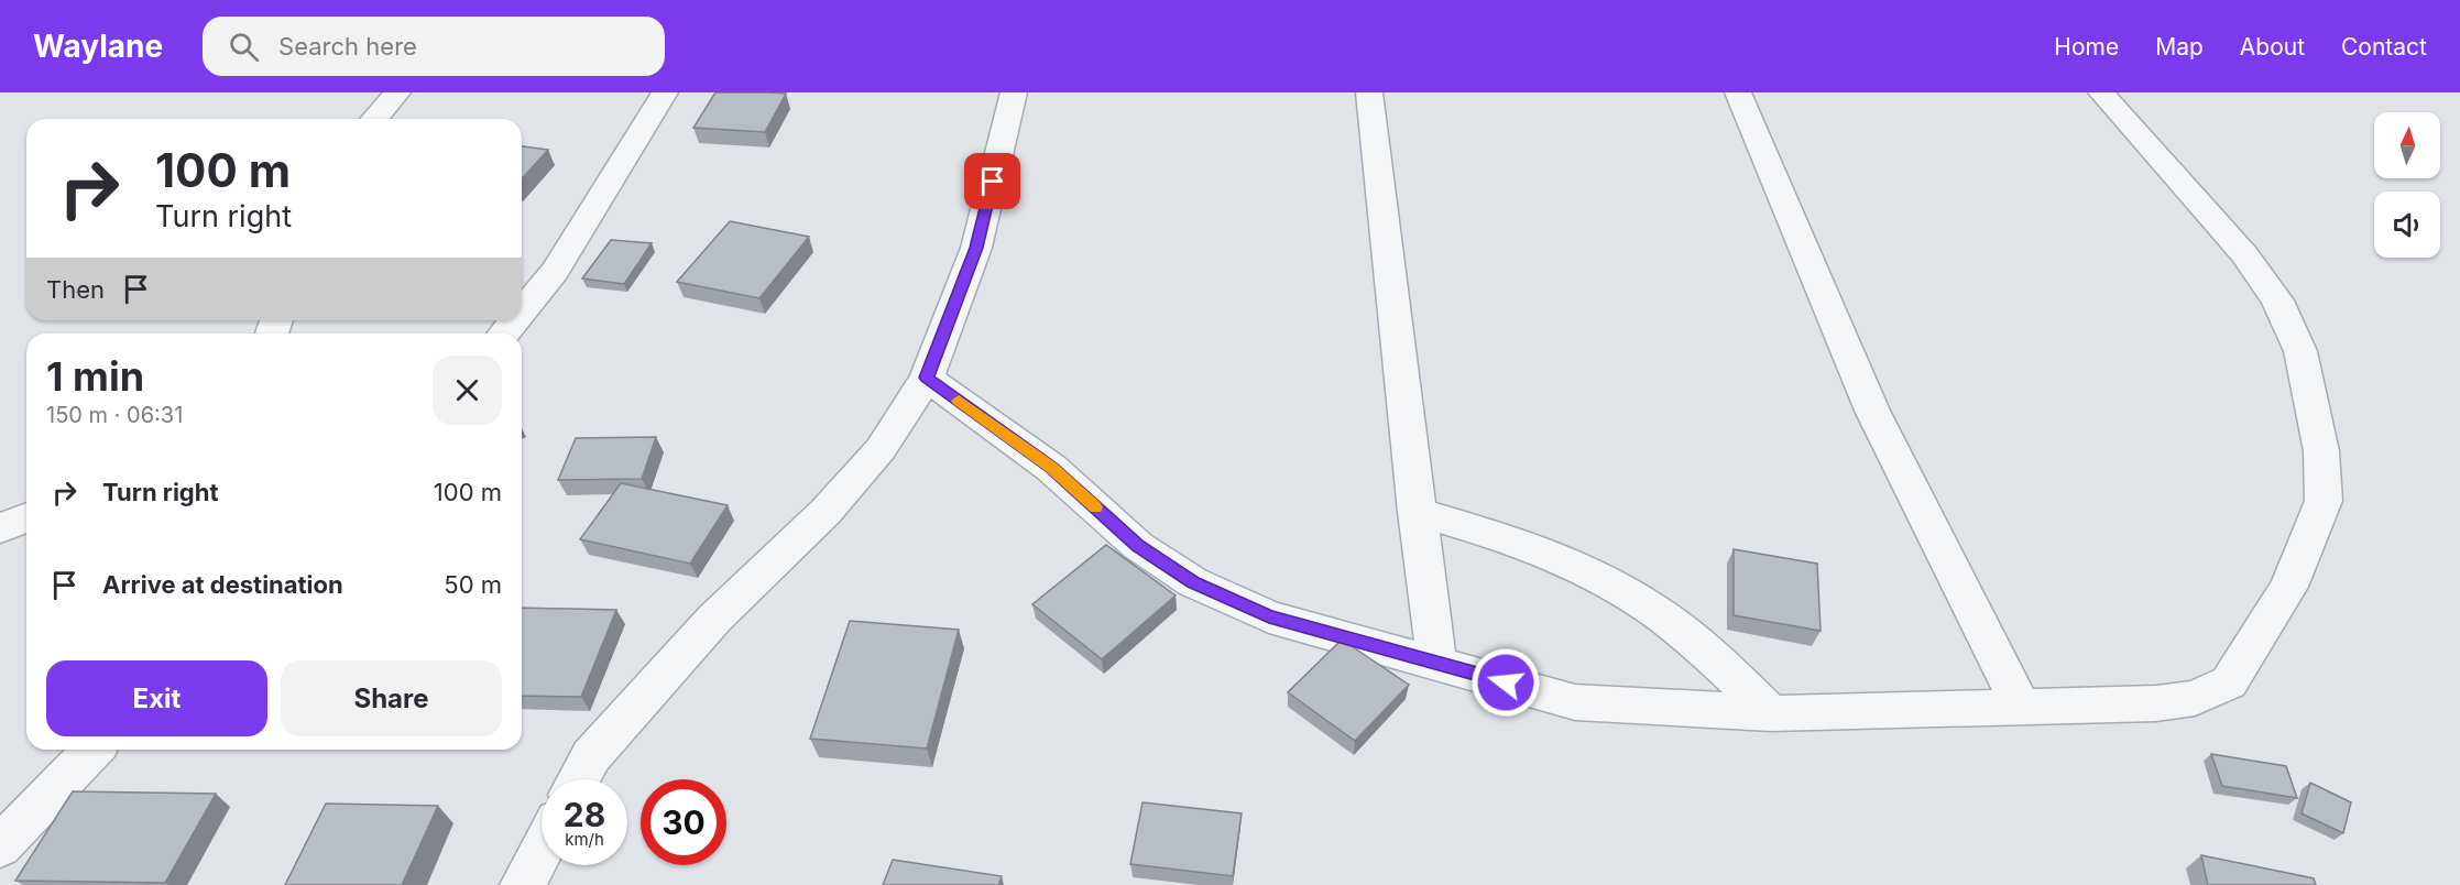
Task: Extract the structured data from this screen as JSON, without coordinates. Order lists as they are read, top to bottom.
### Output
{
  "north": "top",
  "page": {
    "header": "Waylane",
    "search": "Search here",
    "nav": [
      "Home",
      "Map",
      "About",
      "Contact"
    ],
    "turn": ["100 m", "Turn right"],
    "then": "Then",
    "heading": ["1 min", "150 m · 06:31"],
    "list": [
      {
        "name": "Turn right",
        "value": "100 m"
      },
      {
        "name": "Arrive at destination",
        "value": "50 m"
      }
    ],
    "buttons": ["Exit", "Share"],
    "speed": "28 km/h",
    "limit": "30"
  }
}
